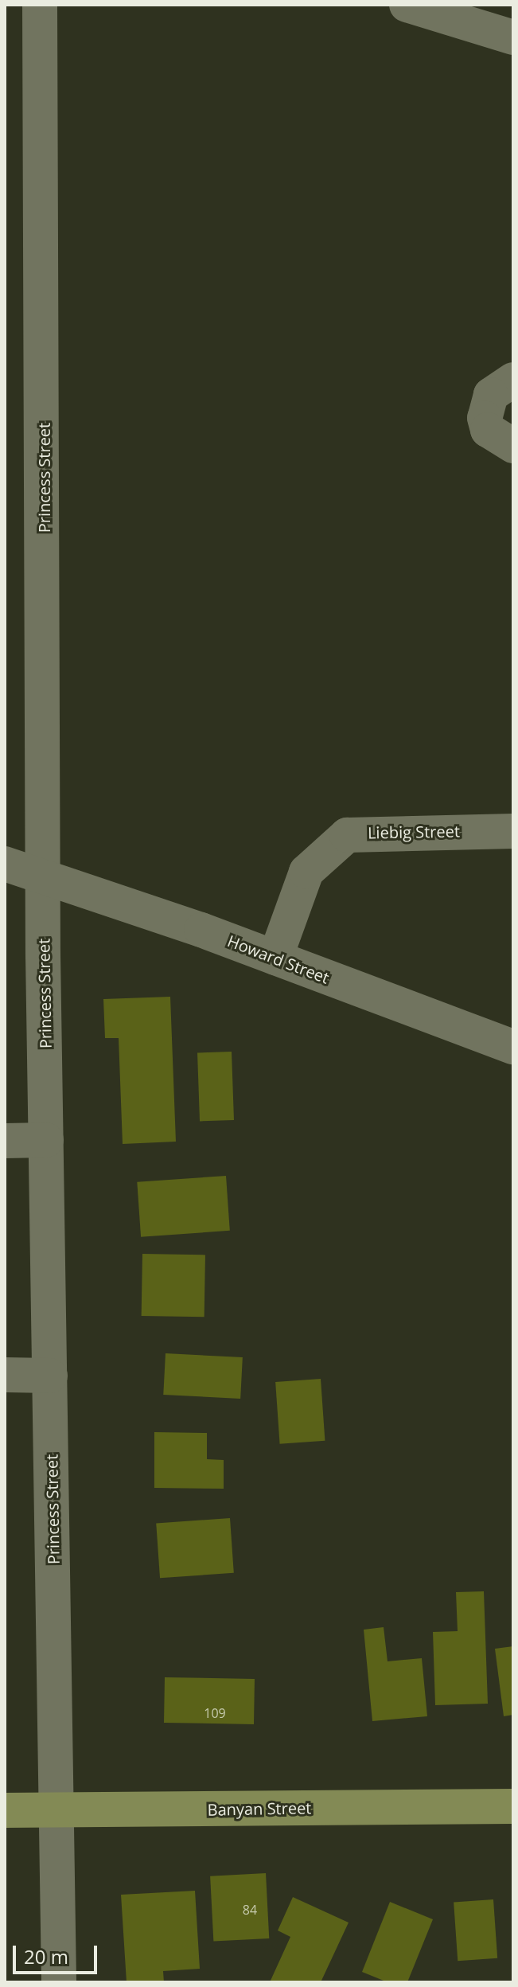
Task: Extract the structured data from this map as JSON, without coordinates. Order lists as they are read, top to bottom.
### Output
{
  "streets": {
    "main road": ["Banyan Street"],
    "street": ["Princess Street", "Liebig Street", "Howard Street"]
  },
  "crossings": [
    ["Princess Street", "Howard Street"],
    ["Princess Street", "Banyan Street"],
    ["Liebig Street", "Howard Street"]
  ],
  "house_numbers": ["109", "84"],
  "scale_bar": "20 m"
}
